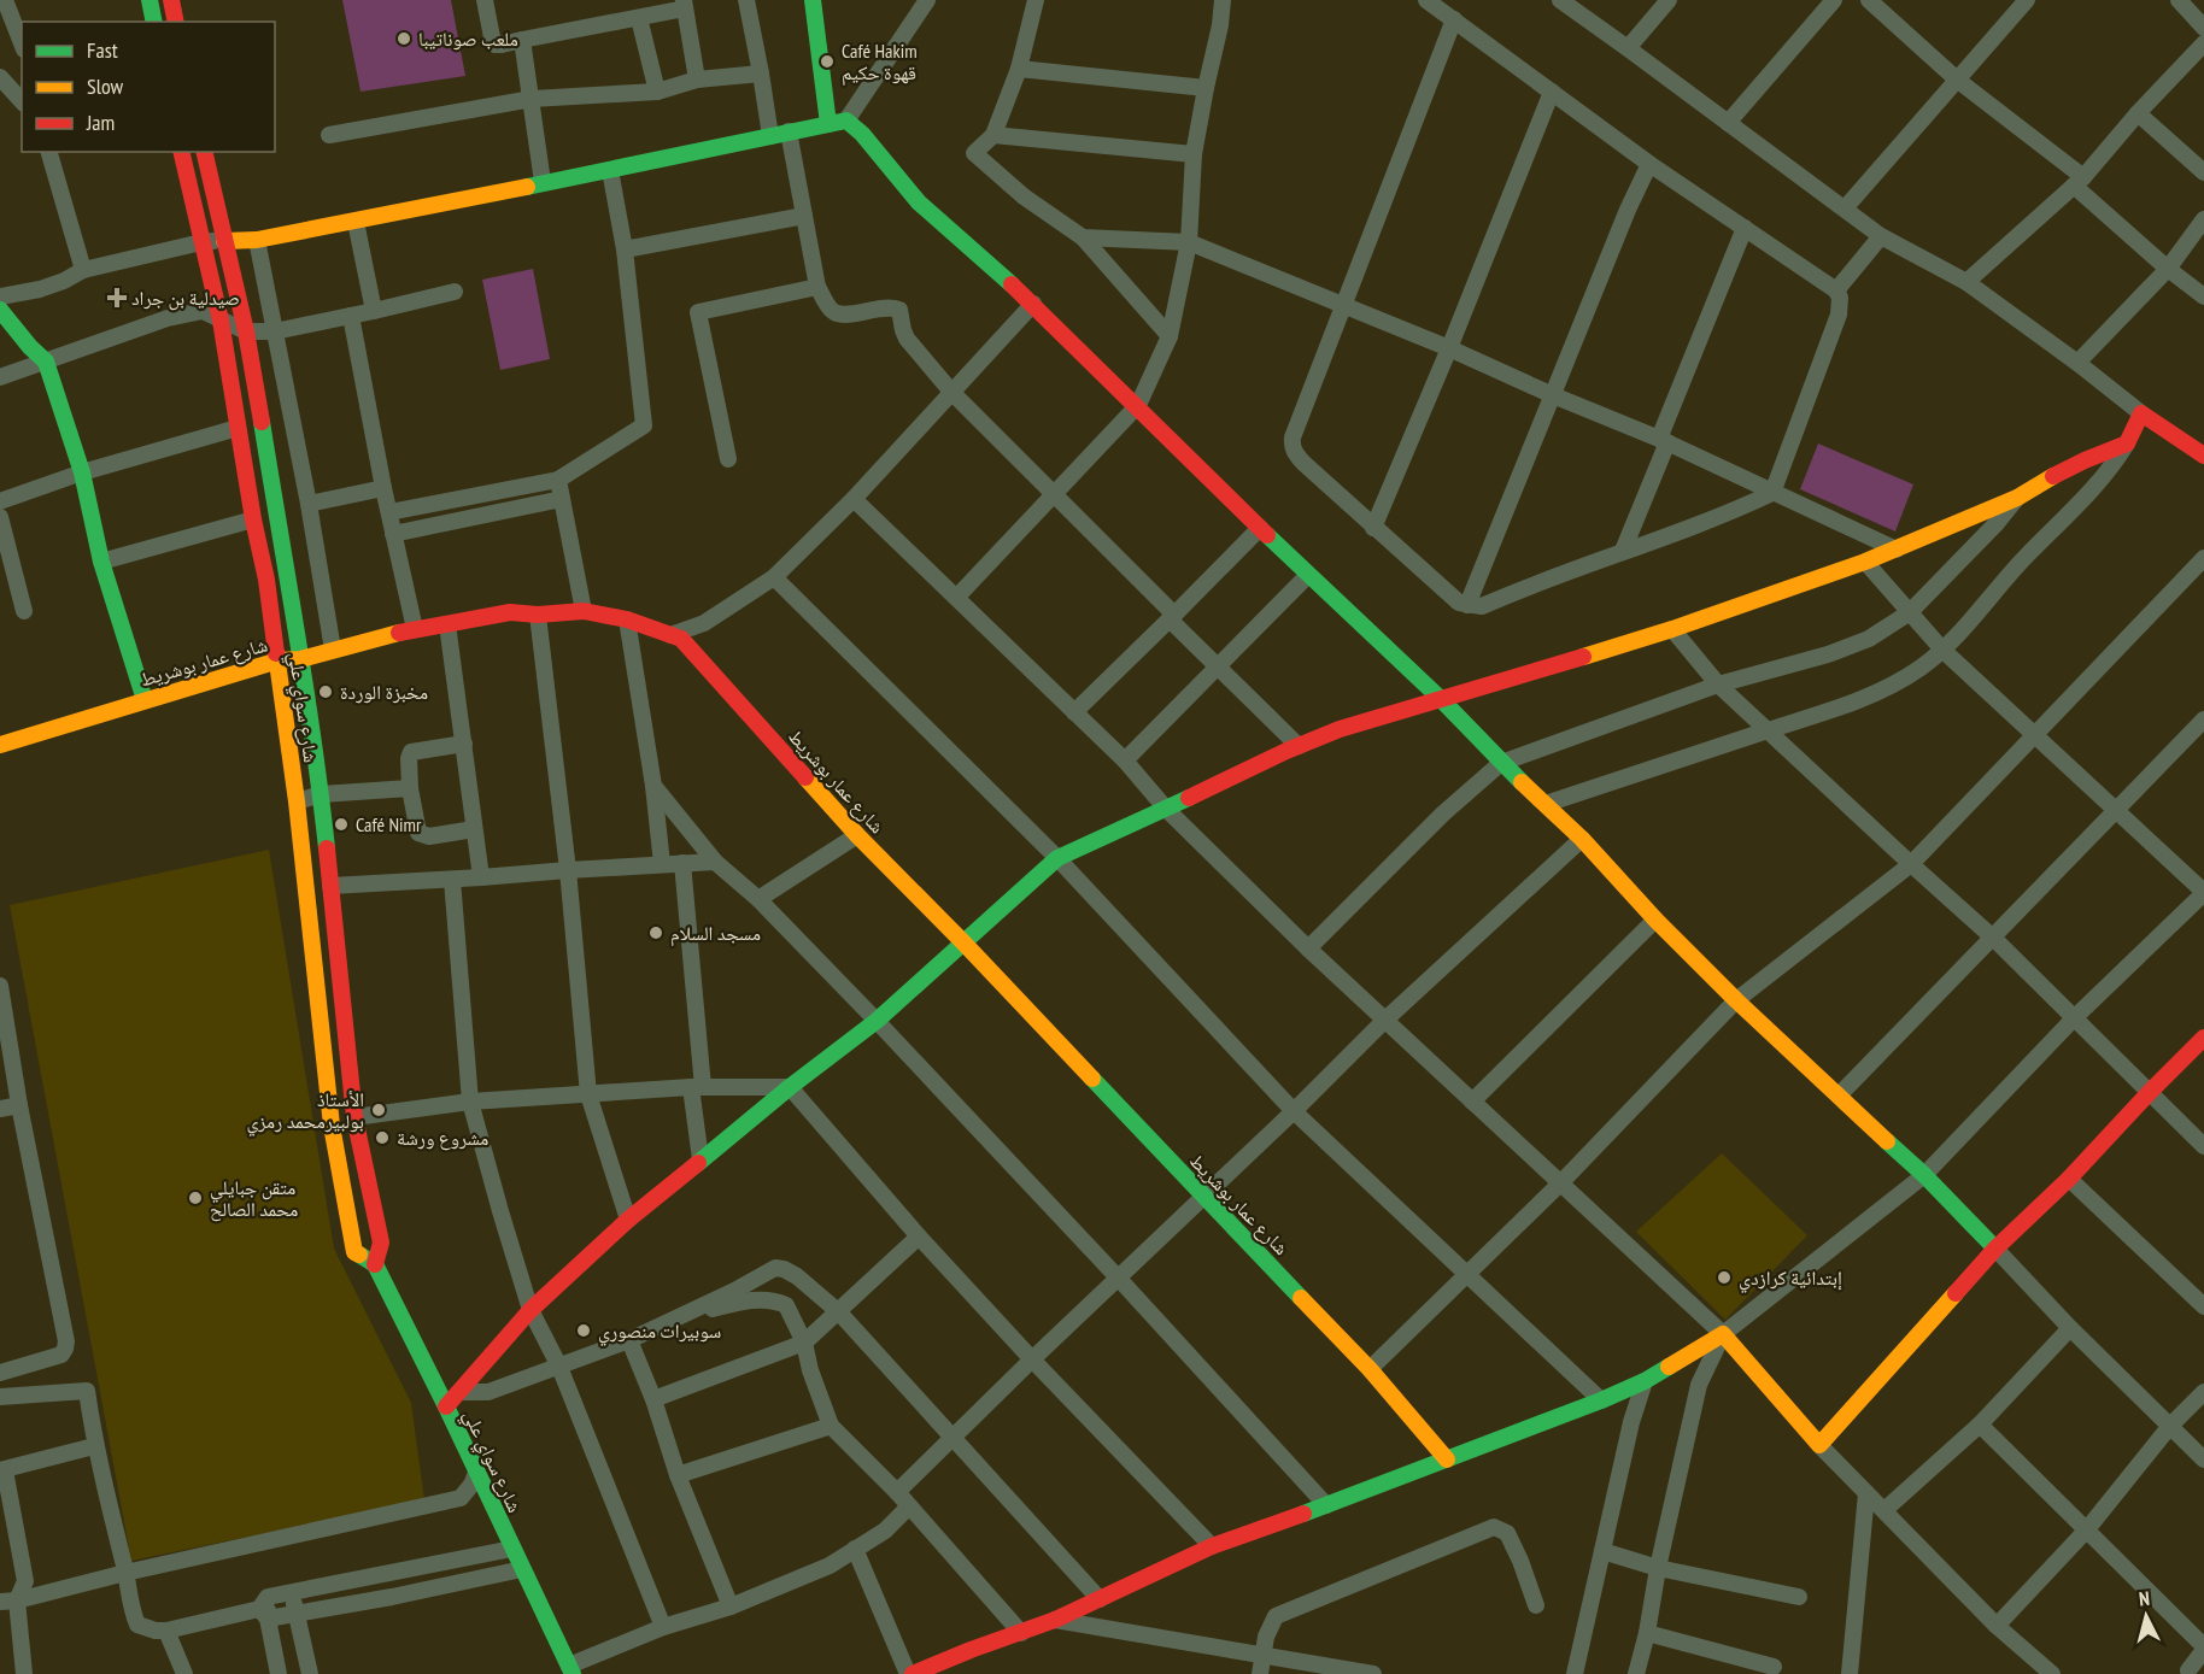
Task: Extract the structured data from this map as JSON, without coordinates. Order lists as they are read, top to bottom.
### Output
{
  "streets": {
    "street": ["شارع عمار بوشريط", "شارع سواي علي"]
  },
  "crossings": [
    ["شارع عمار بوشريط", "شارع سواي علي"]
  ],
  "places": {
    "other": [
      "ملعب صوناتيبا",
      "Café Hakim قهوة حكيم",
      "مخبزة الوردة",
      "Café Nimr",
      "مسجد السلام",
      "الأستاذ بولبيرمحمد رمزي",
      "مشروع ورشة",
      "متقن جبايلي محمد الصالح",
      "إبتدائية كرازدي",
      "سوبيرات منصوري"
    ],
    "health": ["صيدلية بن جراد"]
  },
  "legend": ["Fast", "Slow", "Jam"],
  "north": "top"
}
